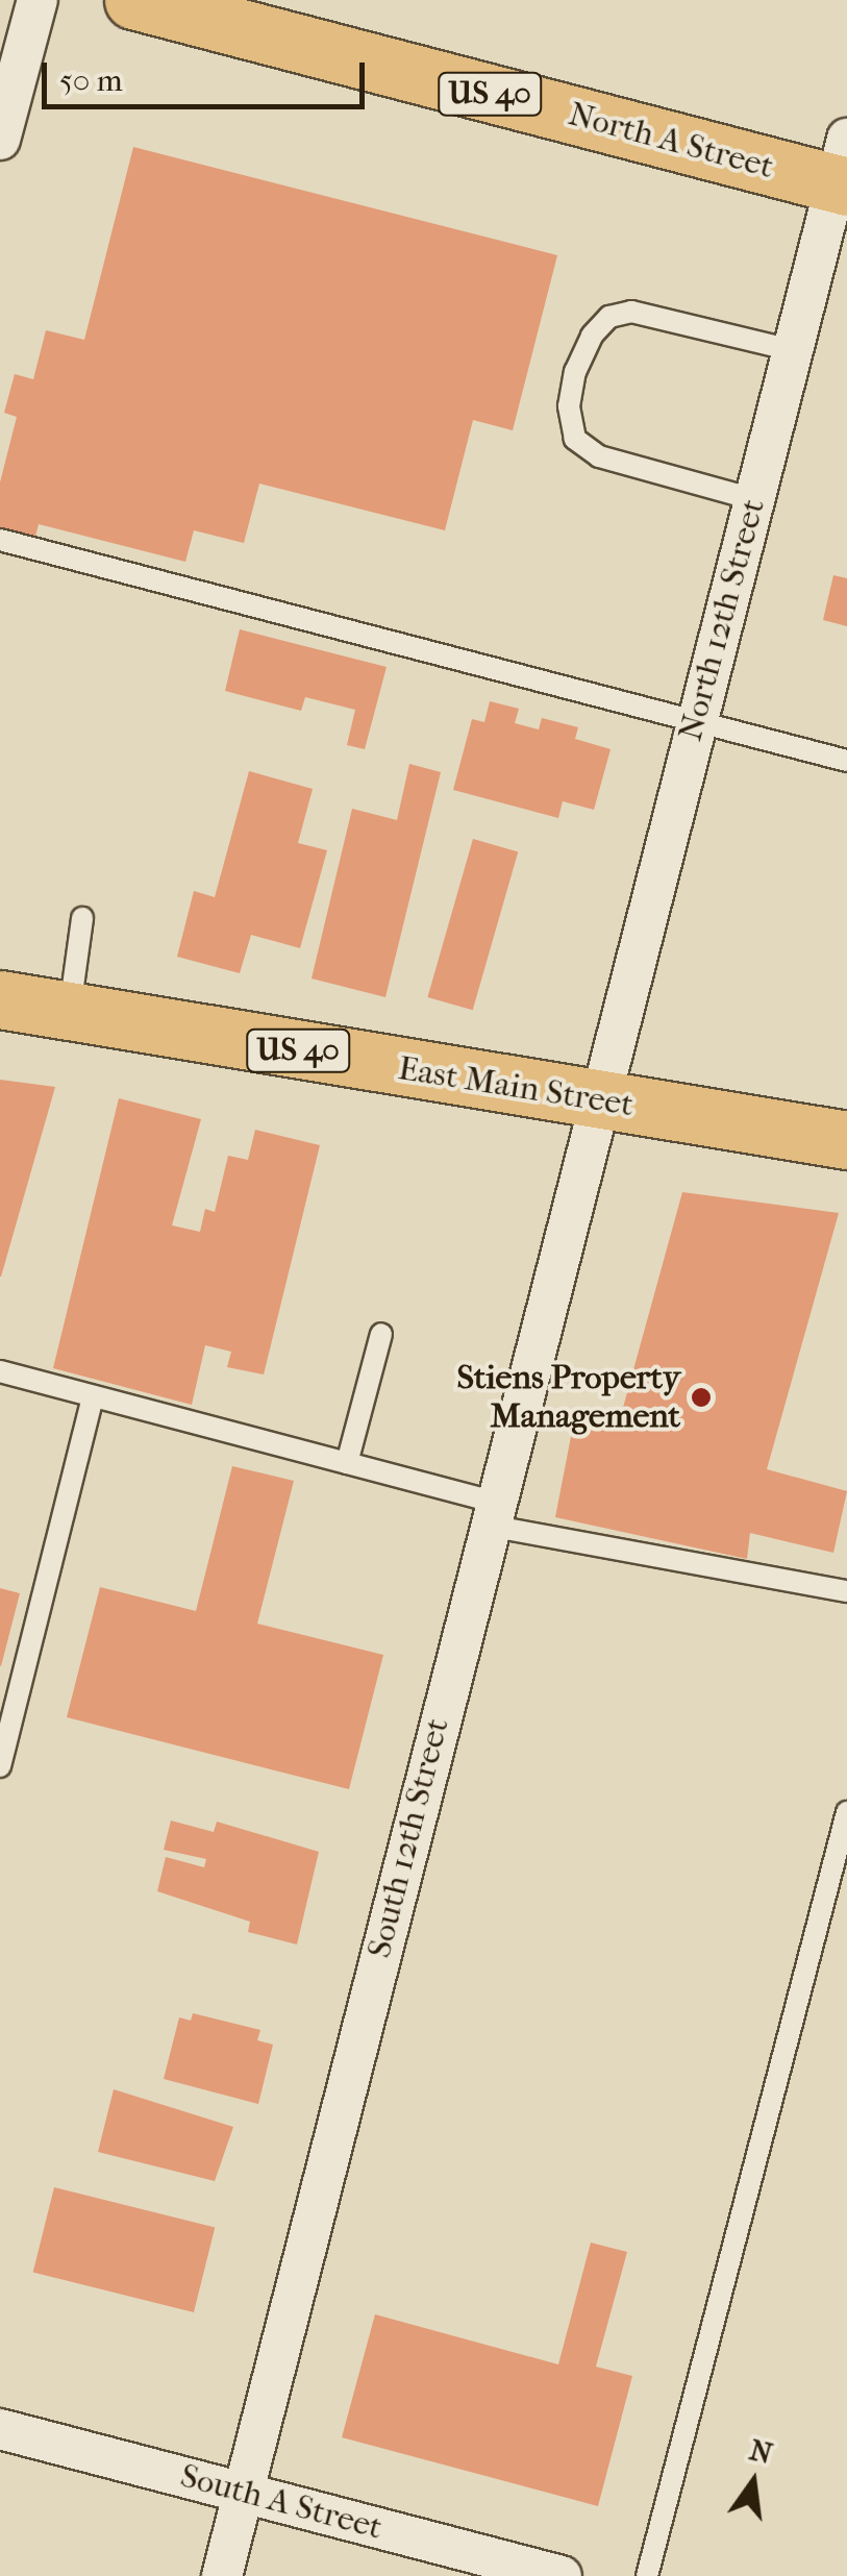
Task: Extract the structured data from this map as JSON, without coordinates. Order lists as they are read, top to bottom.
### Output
{
  "streets": {
    "main road": ["US 40", "North A Street", "East Main Street"],
    "street": ["North 12th Street", "South 12th Street", "South A Street"]
  },
  "crossings": [
    ["North A Street", "North 12th Street"],
    ["North 12th Street", "East Main Street"],
    ["North 12th Street", "South 12th Street"],
    ["East Main Street", "South 12th Street"],
    ["South 12th Street", "South A Street"]
  ],
  "places": ["Stiens Property Management"],
  "scale_bar": "50 m",
  "north": "top"
}
